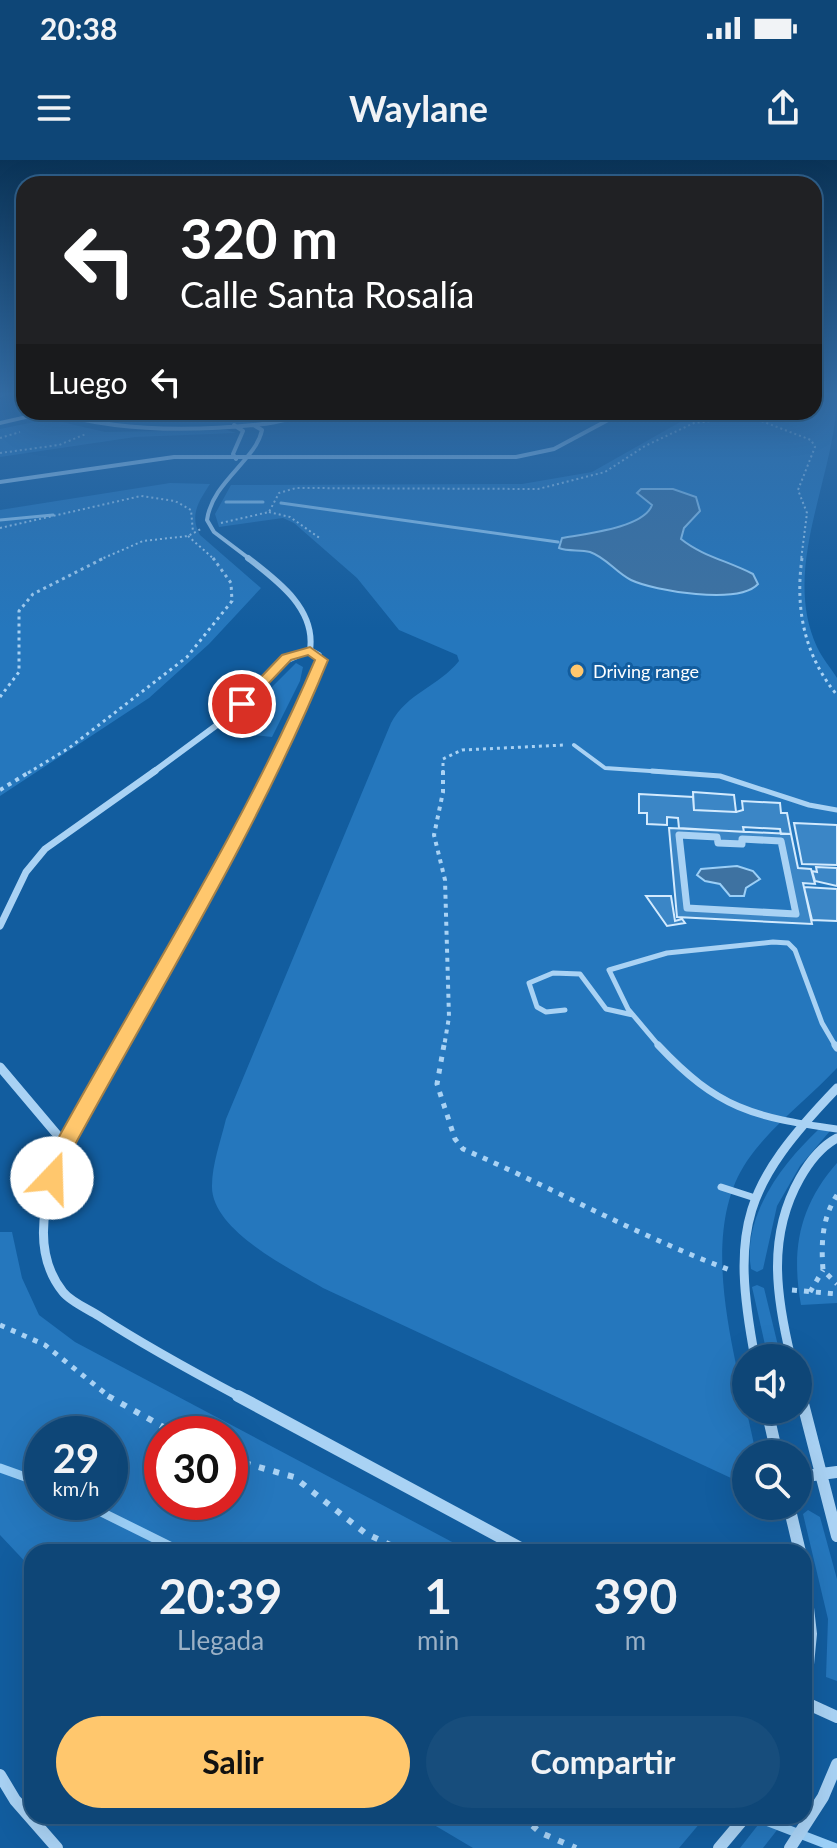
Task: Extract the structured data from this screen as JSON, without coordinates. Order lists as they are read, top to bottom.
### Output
{
  "places": ["Driving range"],
  "page": {
    "status": "20:38",
    "header": "Waylane",
    "turn": ["320 m", "Calle Santa Rosalía"],
    "then": "Luego",
    "speed": "29 km/h",
    "limit": "30",
    "eta": [
      "20:39",
      "Llegada",
      "1",
      "min",
      "390",
      "m"
    ],
    "buttons": ["Salir", "Compartir"]
  }
}
